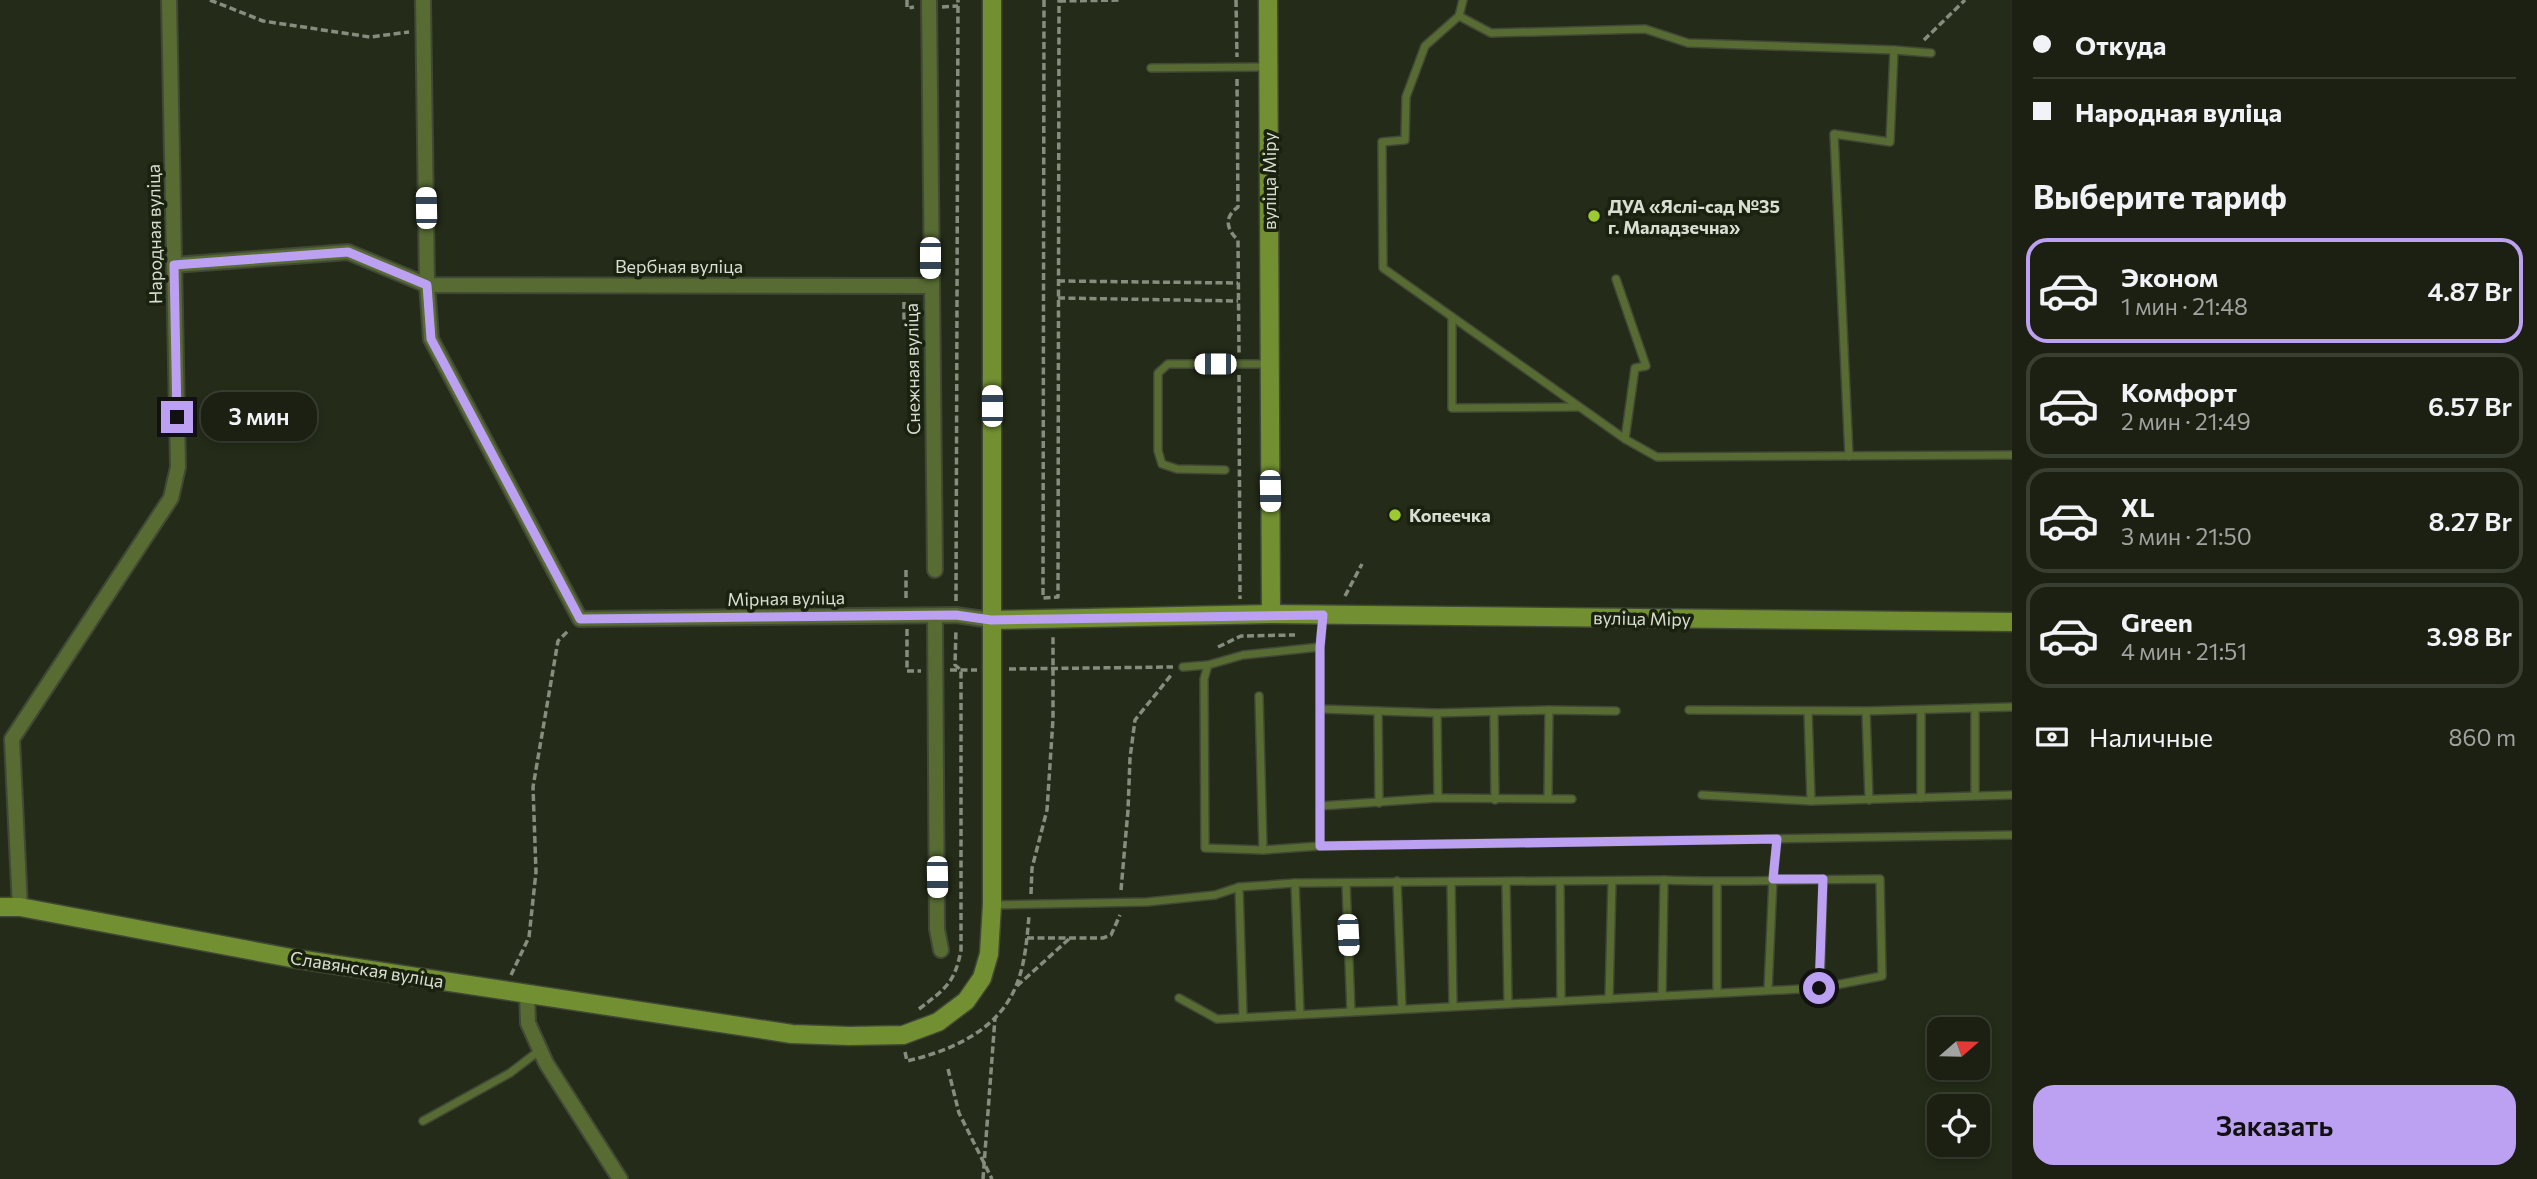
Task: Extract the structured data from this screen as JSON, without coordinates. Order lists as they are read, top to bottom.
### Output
{
  "streets": {
    "street": [
      "вуліца Міру",
      "Народная вуліца",
      "Вербная вуліца",
      "Снежная вуліца",
      "Мірная вуліца",
      "Славянская вуліца"
    ]
  },
  "crossings": [
    ["вуліца Міру", "Мірная вуліца"],
    ["вуліца Міру", "Славянская вуліца"],
    ["Вербная вуліца", "Снежная вуліца"],
    ["Мірная вуліца", "Славянская вуліца"]
  ],
  "places": ["ДУА «Яслі-сад №35 г. Маладзечна»", "Копеечка"],
  "north": "right",
  "page": {
    "banner": ["Откуда", "Народная вуліца"],
    "heading": "Выберите тариф",
    "list": [
      {
        "name": "Эконом",
        "note": "1 мин · 21:48",
        "value": "4.87 Br"
      },
      {
        "name": "Комфорт",
        "note": "2 мин · 21:49",
        "value": "6.57 Br"
      },
      {
        "name": "XL",
        "note": "3 мин · 21:50",
        "value": "8.27 Br"
      },
      {
        "name": "Green",
        "note": "4 мин · 21:51",
        "value": "3.98 Br"
      }
    ],
    "bubble": "3 мин",
    "pay": ["Наличные", "860 m"],
    "buttons": "Заказать"
  }
}
